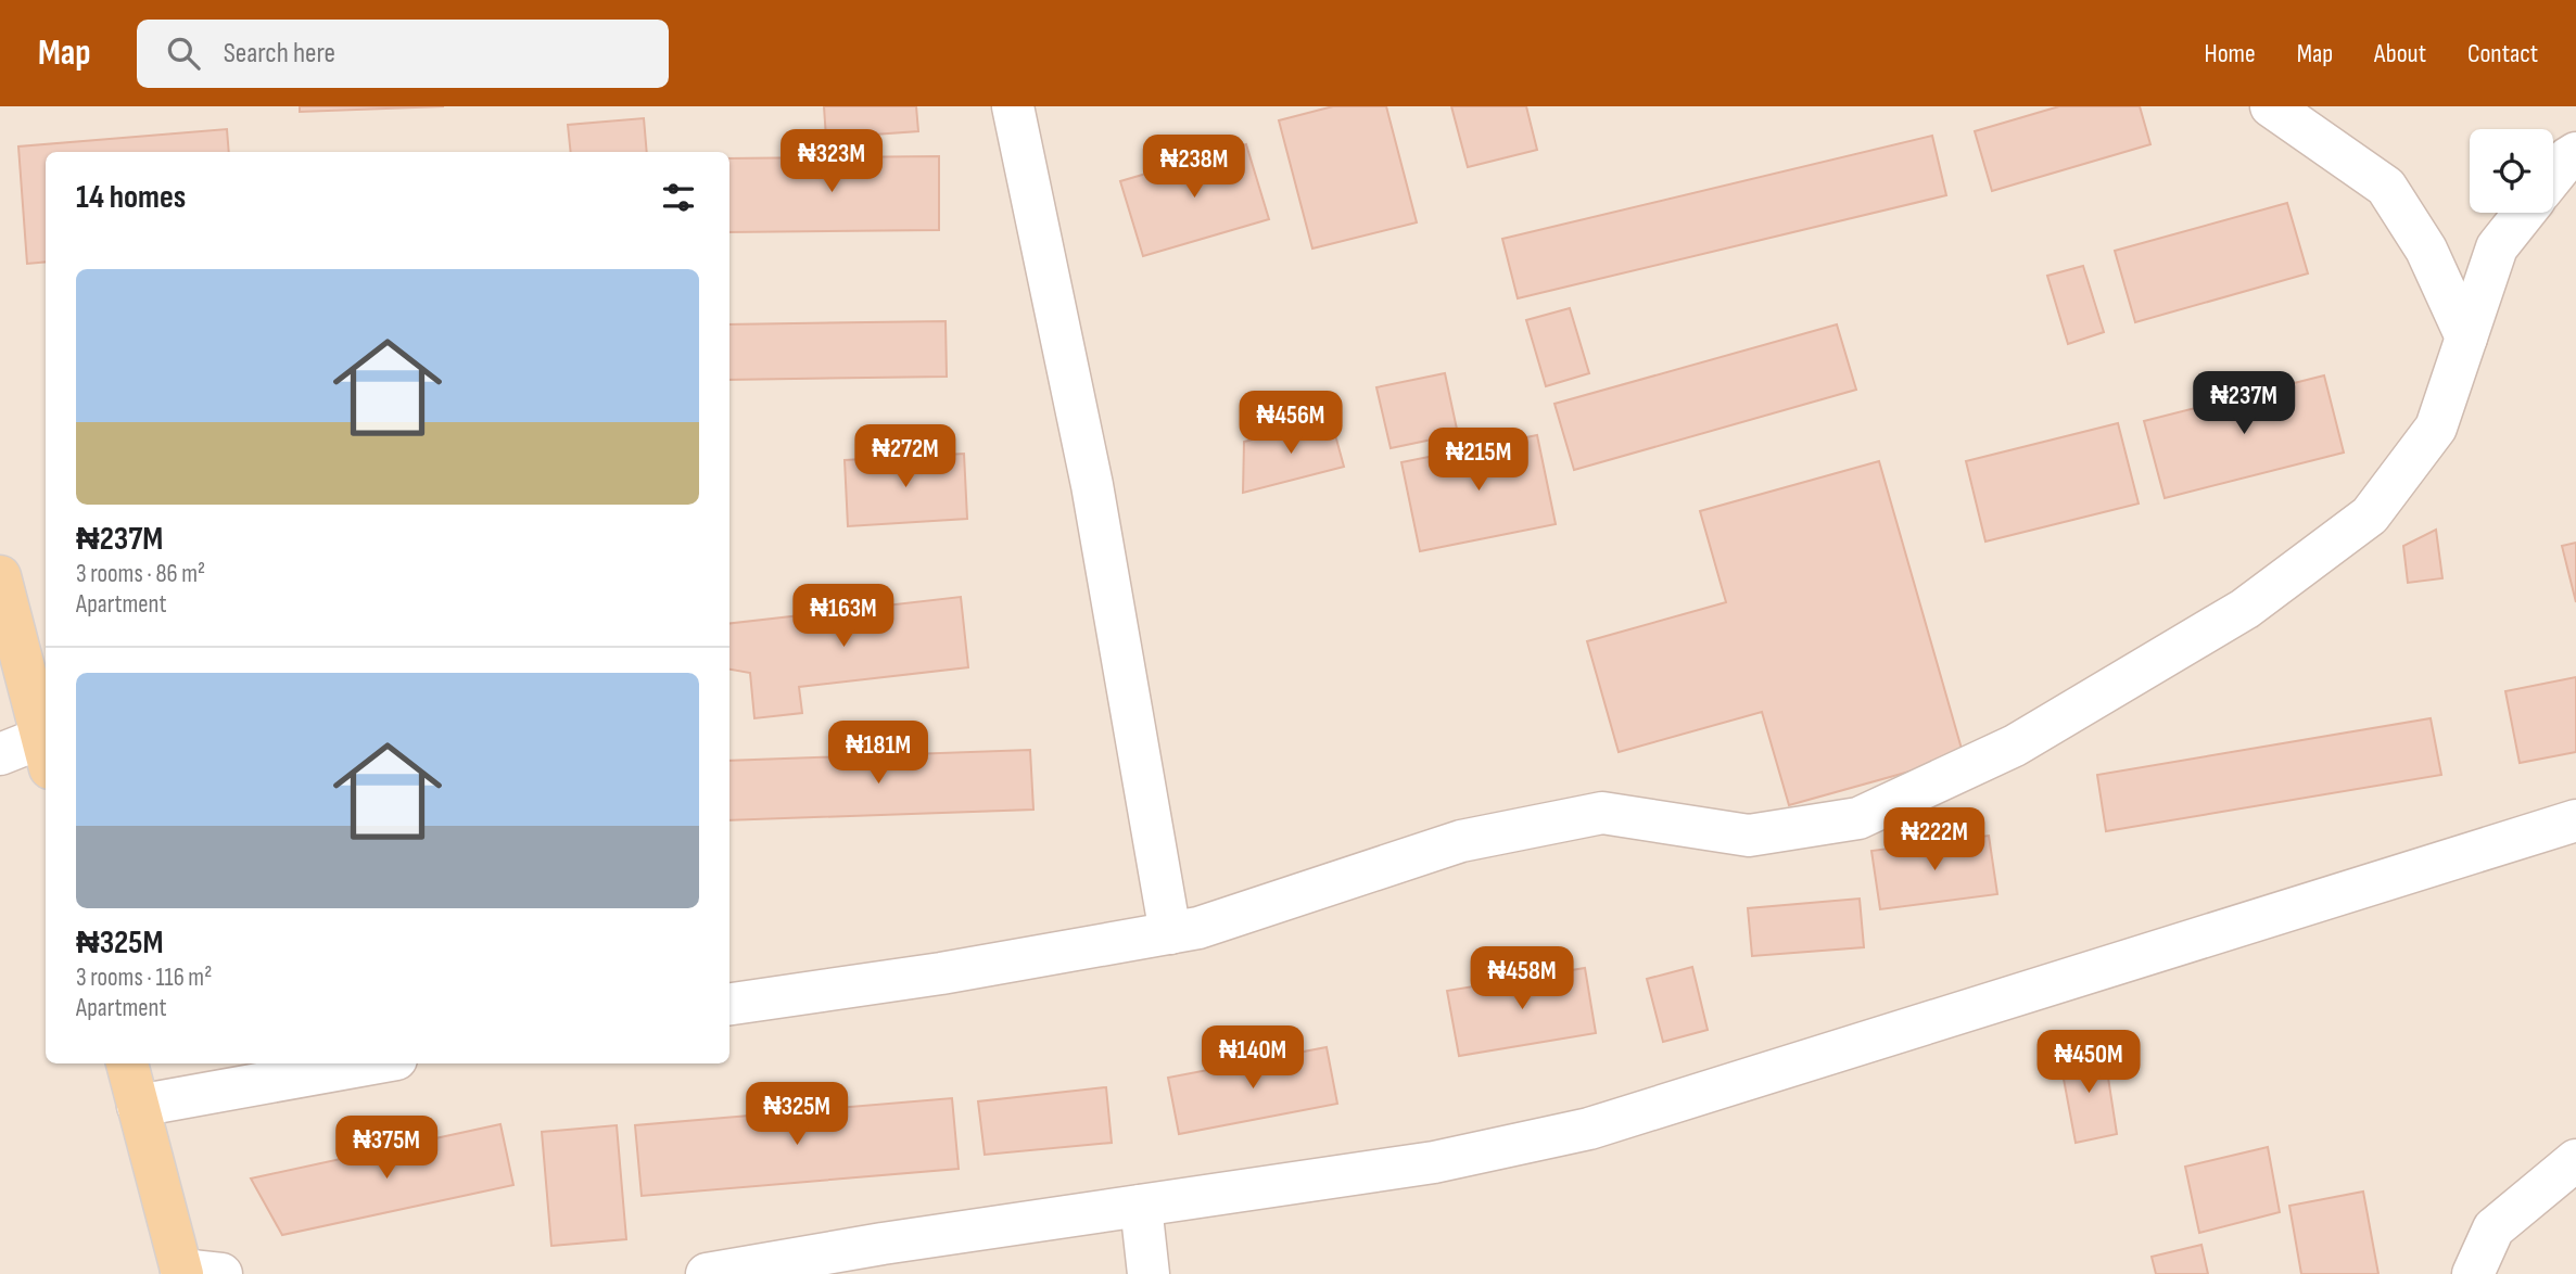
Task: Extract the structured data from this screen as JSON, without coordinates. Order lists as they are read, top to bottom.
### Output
{
  "page": {
    "header": "Map",
    "search": "Search here",
    "nav": [
      "Home",
      "Map",
      "About",
      "Contact"
    ],
    "price": [
      "₦323M",
      "₦238M",
      "₦237M",
      "₦456M",
      "₦272M",
      "₦215M",
      "₦163M",
      "₦181M",
      "₦222M",
      "₦458M",
      "₦140M",
      "₦450M",
      "₦325M",
      "₦375M"
    ],
    "heading": "14 homes",
    "list": [
      {
        "name": "₦237M",
        "note": "3 rooms · 86 m² · Apartment"
      },
      {
        "name": "₦325M",
        "note": "3 rooms · 116 m² · Apartment"
      }
    ]
  }
}
